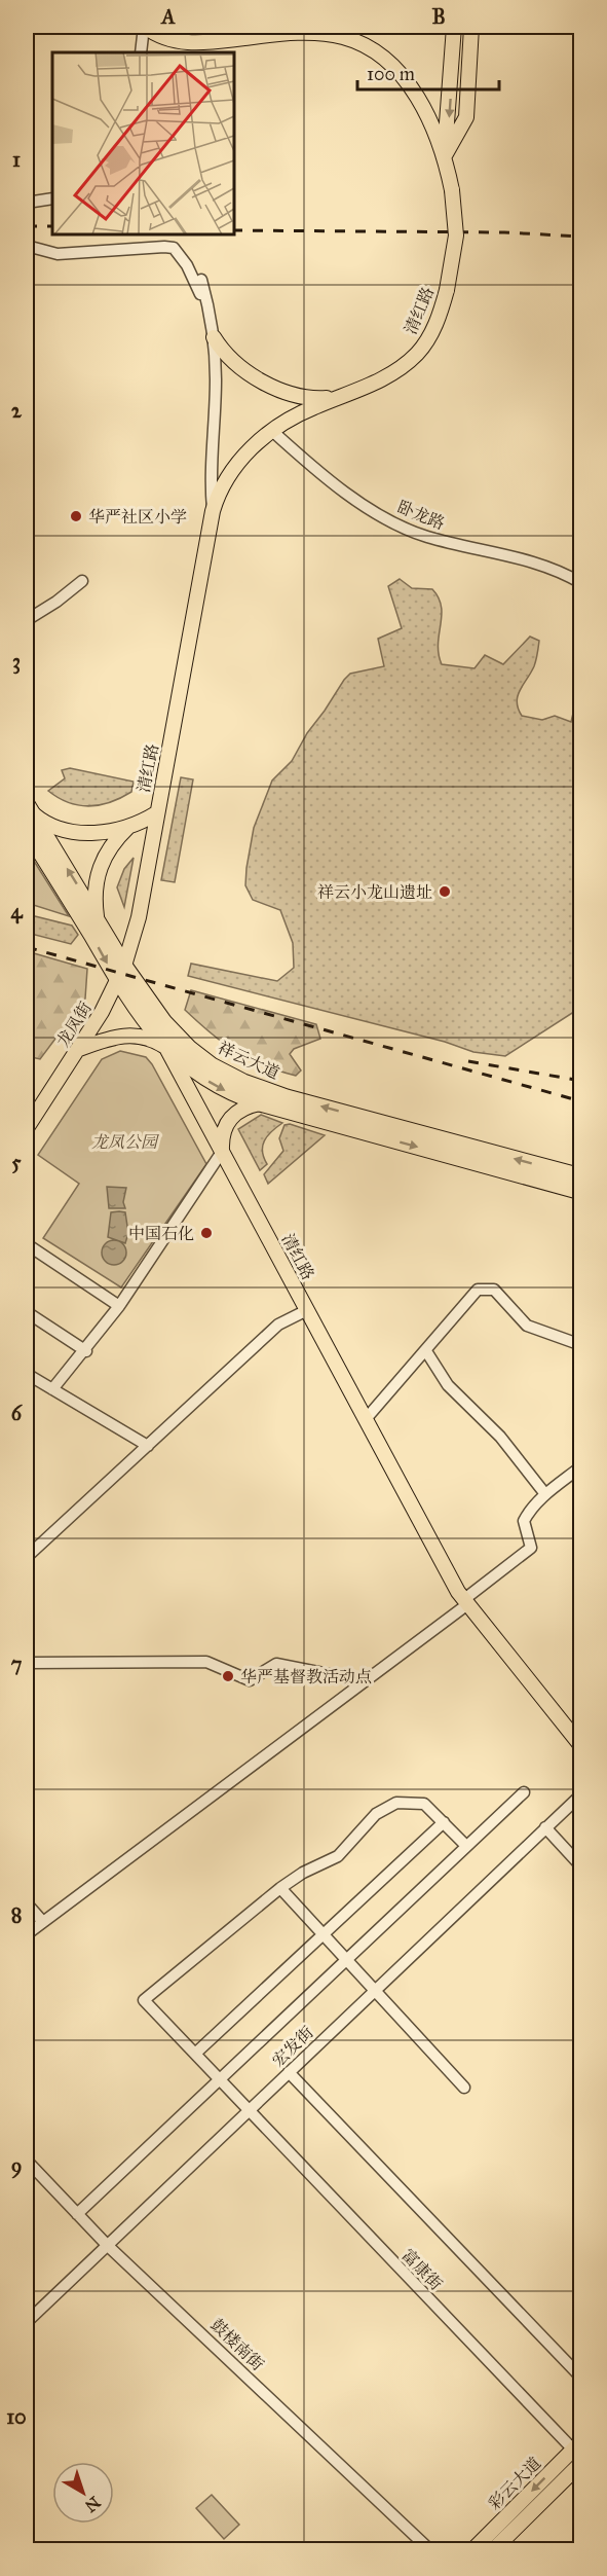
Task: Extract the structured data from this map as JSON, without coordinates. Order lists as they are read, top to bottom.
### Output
{
  "streets": {
    "highway": ["祥云大道"],
    "main road": ["清红路", "龙凤街", "彩云大道"],
    "street": [
      "卧龙路",
      "宏发街",
      "富康街",
      "鼓楼南街"
    ]
  },
  "crossings": [
    ["清红路", "卧龙路"],
    ["清红路", "龙凤街"],
    ["清红路", "祥云大道"],
    ["龙凤街", "祥云大道"],
    ["宏发街", "富康街"],
    ["宏发街", "鼓楼南街"],
    ["富康街", "彩云大道"]
  ],
  "parks": ["龙凤公园"],
  "places": [
    "华严社区小学",
    "祥云小龙山遗址",
    "中国石化",
    "华严基督教活动点"
  ],
  "scale_bar": "100 m",
  "north": "bottom right",
  "grid": {
    "columns": ["A", "B"],
    "rows": [
      "1",
      "2",
      "3",
      "4",
      "5",
      "6",
      "7",
      "8",
      "9",
      "10"
    ]
  }
}
